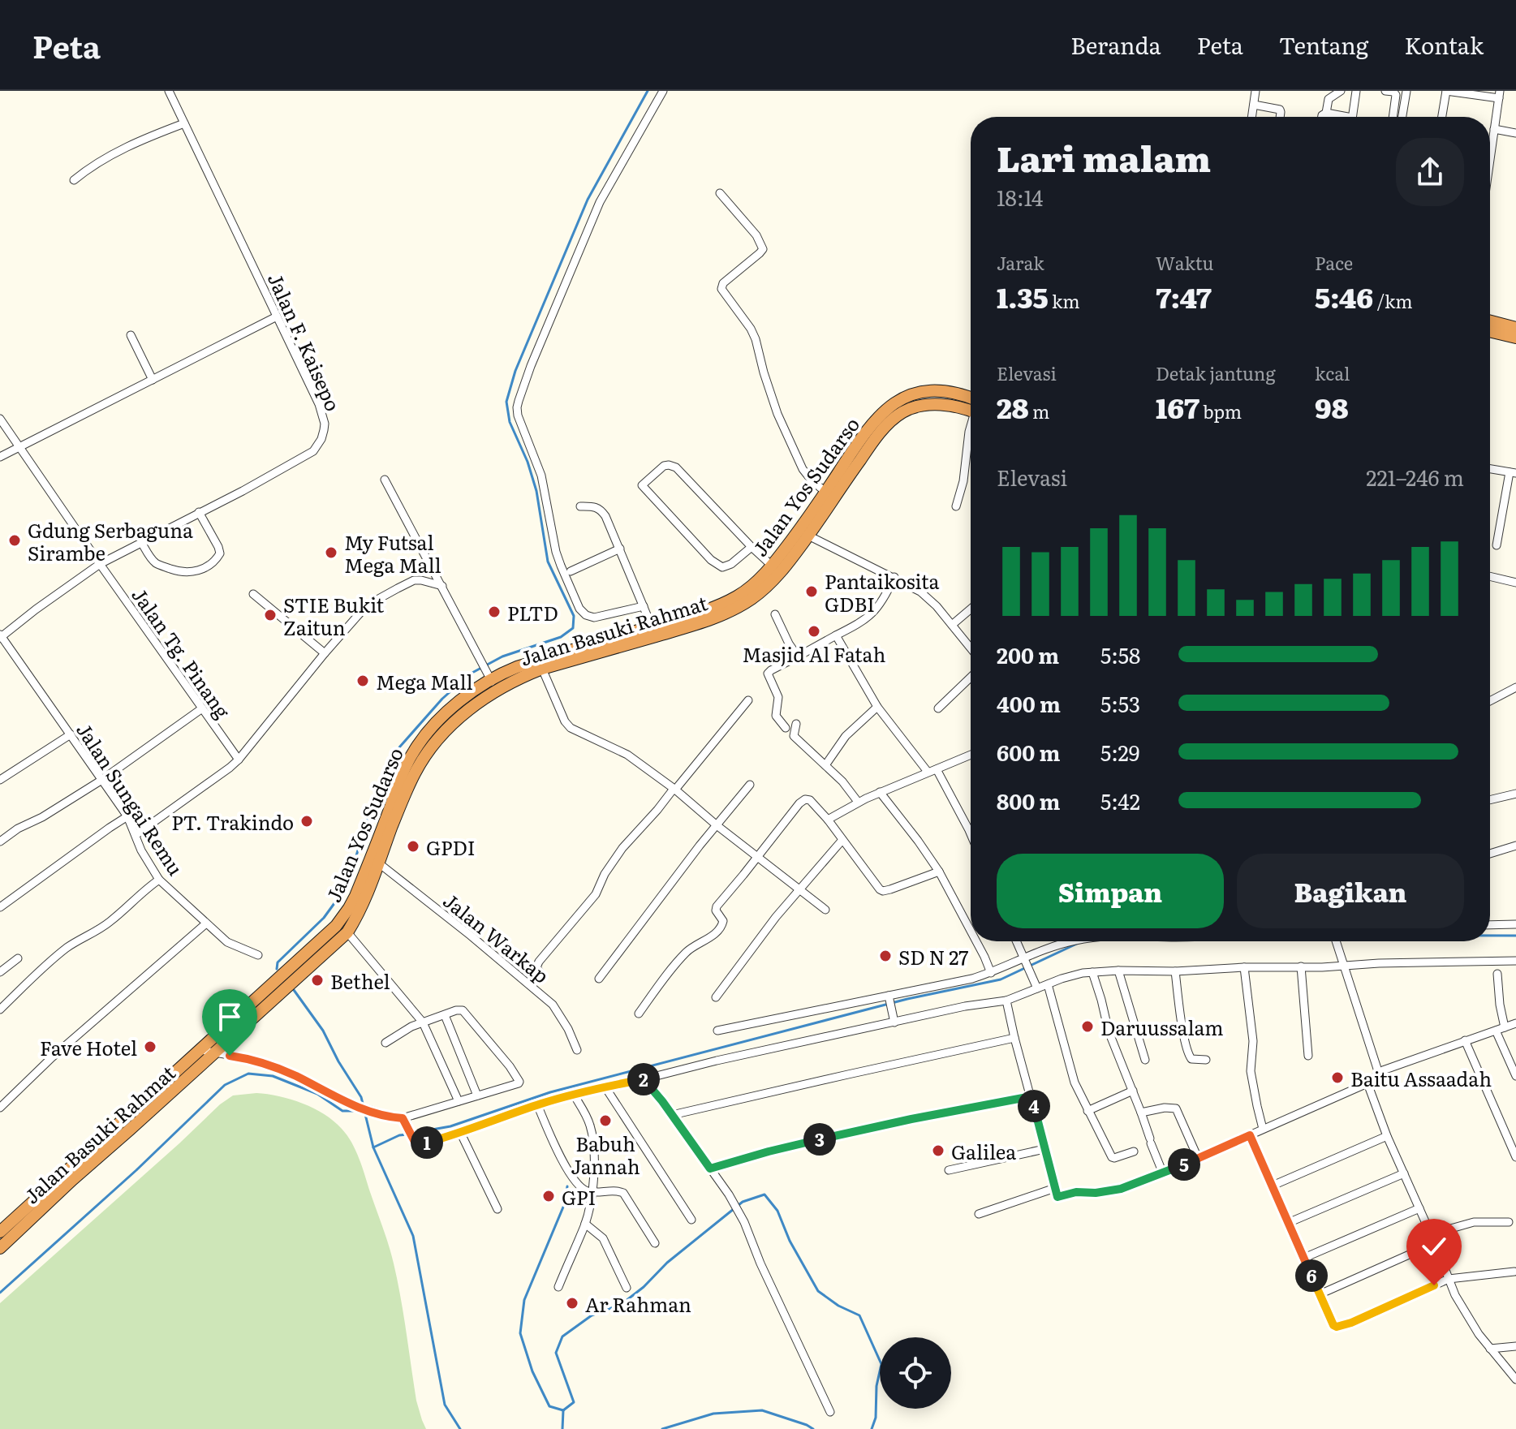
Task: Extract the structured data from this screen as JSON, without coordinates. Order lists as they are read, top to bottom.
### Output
{
  "streets": {
    "highway": ["Jalan Yos Sudarso", "Jalan Basuki Rahmat"],
    "street": [
      "Jalan F. Kaisepo",
      "Jalan Tg. Pinang",
      "Jalan Sungai Remu",
      "Jalan Warkap"
    ]
  },
  "crossings": [
    ["Jalan F. Kaisepo", "Jalan Tg. Pinang"],
    ["Jalan F. Kaisepo", "Jalan Sungai Remu"],
    ["Jalan Yos Sudarso", "Jalan Basuki Rahmat"],
    ["Jalan Basuki Rahmat", "Jalan Warkap"]
  ],
  "places": [
    "Gdung Serbaguna Sirambe",
    "My Futsal Mega Mall",
    "Pantaikosita GDBI",
    "PLTD",
    "STIE Bukit Zaitun",
    "Masjid Al Fatah",
    "Mega Mall",
    "PT. Trakindo",
    "GPDI",
    "SD N 27",
    "Bethel",
    "Daruussalam",
    "Fave Hotel",
    "Baitu Assaadah",
    "Babuh Jannah",
    "Galilea",
    "GPI",
    "Ar Rahman"
  ],
  "page": {
    "header": "Peta",
    "nav": [
      "Beranda",
      "Peta",
      "Tentang",
      "Kontak"
    ],
    "heading": ["Lari malam", "18:14"],
    "stats": [
      ["Jarak", "1.35 km"],
      ["Waktu", "7:47"],
      ["Pace", "5:46 /km"],
      ["Elevasi", "28 m"],
      ["Detak jantung", "167 bpm"],
      ["kcal", "98"]
    ],
    "chart": ["Elevasi", "221–246 m"],
    "list": [
      {
        "name": "200 m",
        "note": "5:58"
      },
      {
        "name": "400 m",
        "note": "5:53"
      },
      {
        "name": "600 m",
        "note": "5:29"
      },
      {
        "name": "800 m",
        "note": "5:42"
      }
    ],
    "buttons": ["Simpan", "Bagikan"],
    "pins": [
      "2",
      "4",
      "3",
      "1",
      "5",
      "6"
    ]
  }
}
